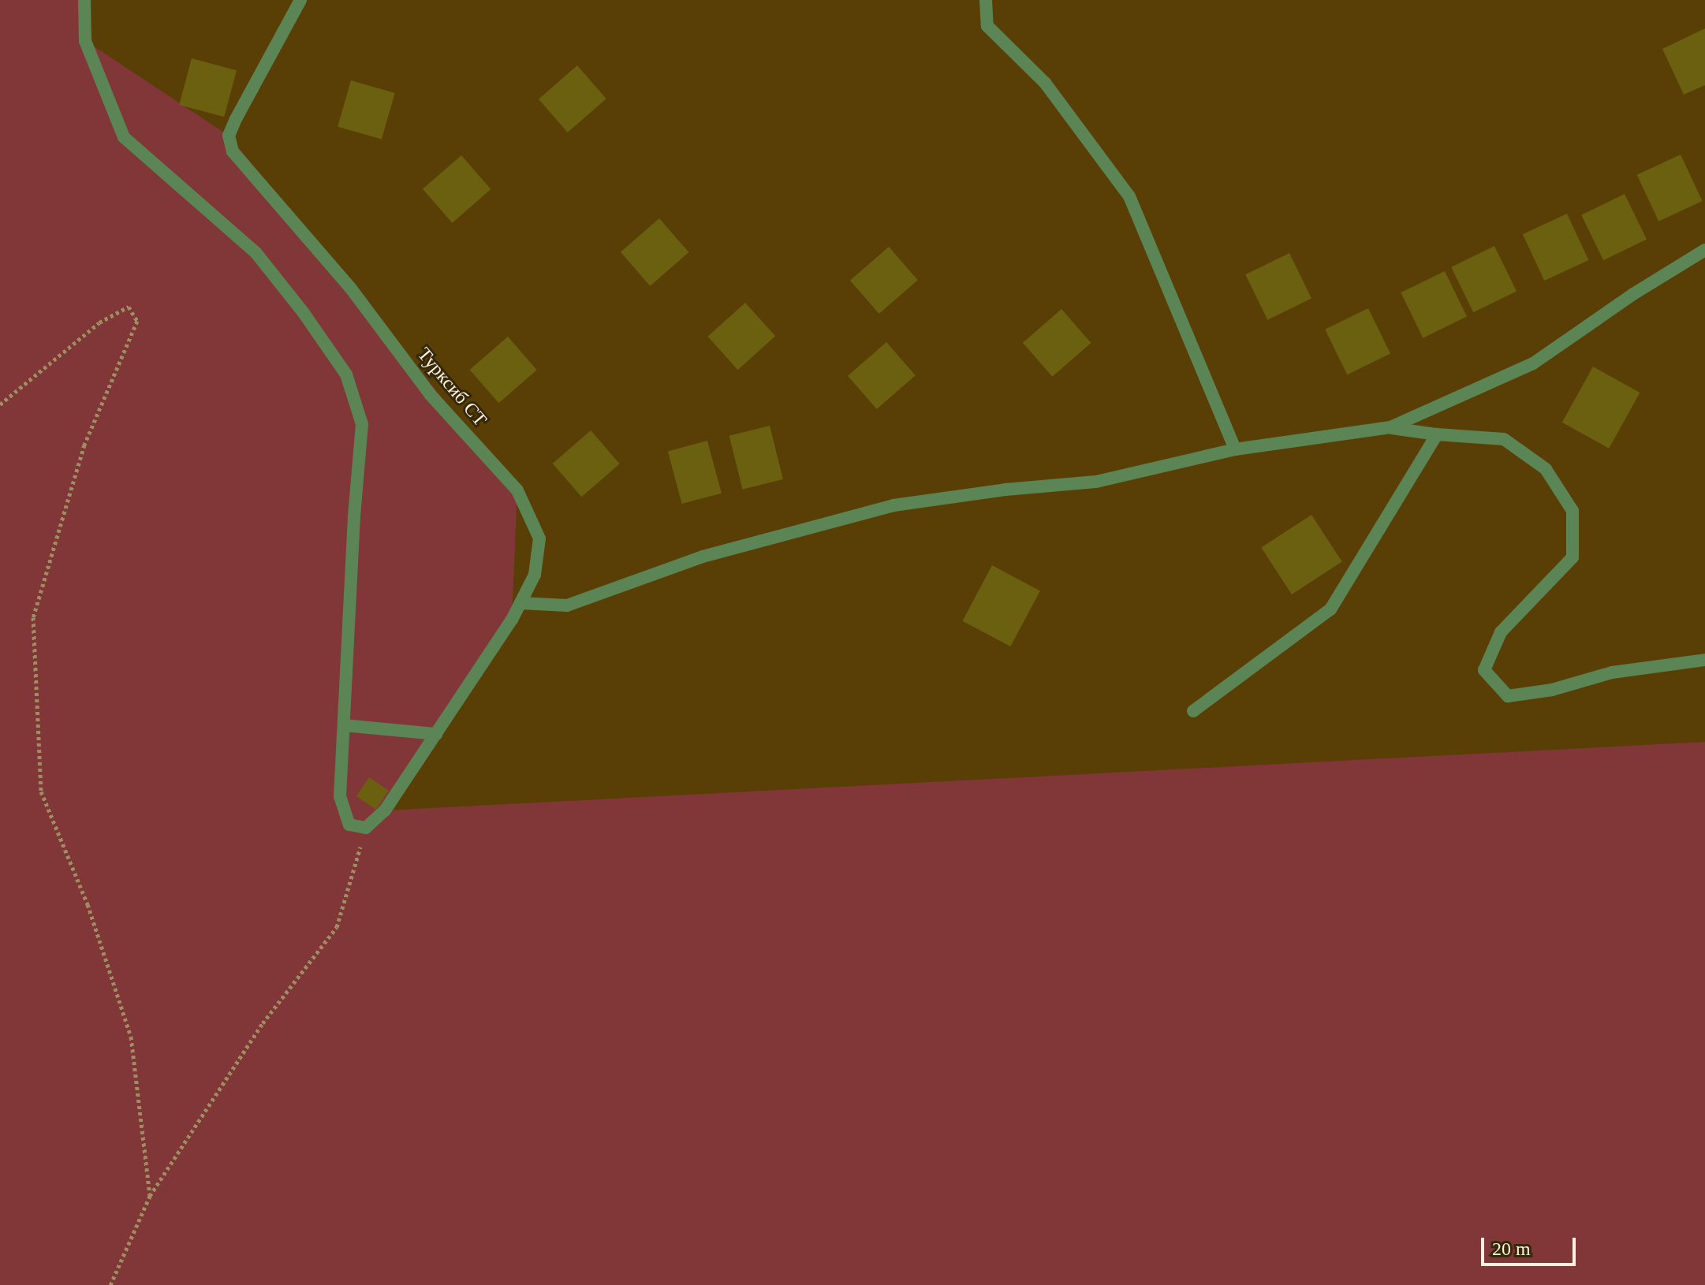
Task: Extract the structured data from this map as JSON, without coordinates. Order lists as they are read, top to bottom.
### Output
{
  "streets": {
    "lane": ["Турксиб СТ"]
  },
  "scale_bar": "20 m"
}
